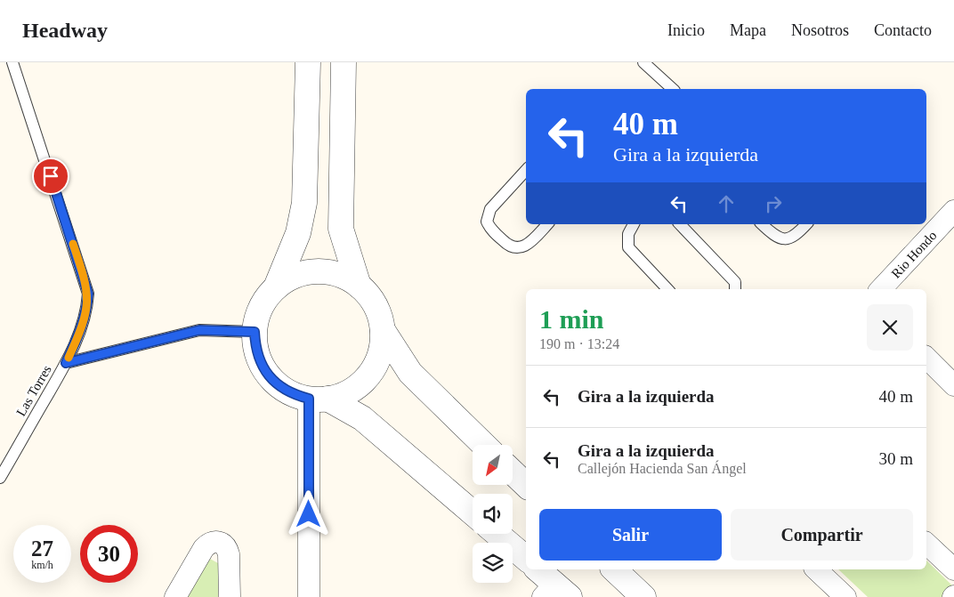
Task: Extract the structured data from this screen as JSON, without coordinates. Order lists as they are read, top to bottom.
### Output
{
  "streets": {
    "street": ["Rio Hondo"],
    "lane": ["Las Torres"]
  },
  "north": "bottom left",
  "page": {
    "header": "Headway",
    "nav": [
      "Inicio",
      "Mapa",
      "Nosotros",
      "Contacto"
    ],
    "turn": ["40 m", "Gira a la izquierda"],
    "heading": ["1 min", "190 m · 13:24"],
    "list": [
      {
        "name": "Gira a la izquierda",
        "value": "40 m"
      },
      {
        "name": "Gira a la izquierda",
        "note": "Callejón Hacienda San Ángel",
        "value": "30 m"
      }
    ],
    "buttons": ["Salir", "Compartir"],
    "speed": "27 km/h",
    "limit": "30"
  }
}
